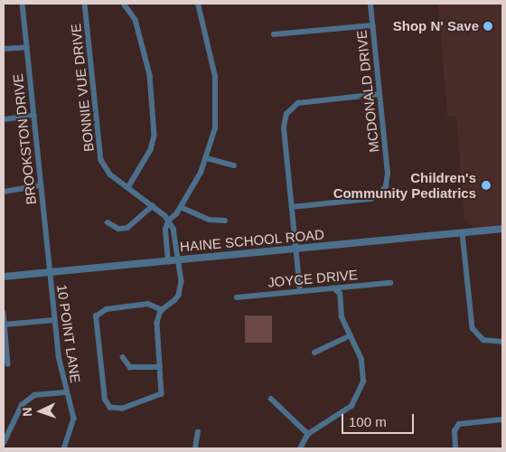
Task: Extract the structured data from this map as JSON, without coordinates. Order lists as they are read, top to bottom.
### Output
{
  "streets": {
    "street": [
      "BONNIE VUE DRIVE",
      "MCDONALD DRIVE",
      "BROOKSTON DRIVE",
      "HAINE SCHOOL ROAD",
      "JOYCE DRIVE",
      "10 POINT LANE"
    ]
  },
  "crossings": [
    ["BONNIE VUE DRIVE", "HAINE SCHOOL ROAD"],
    ["BROOKSTON DRIVE", "HAINE SCHOOL ROAD"],
    ["BROOKSTON DRIVE", "10 POINT LANE"],
    ["HAINE SCHOOL ROAD", "10 POINT LANE"]
  ],
  "places": ["Shop N' Save", "Children's Community Pediatrics"],
  "scale_bar": "100 m",
  "north": "left"
}
